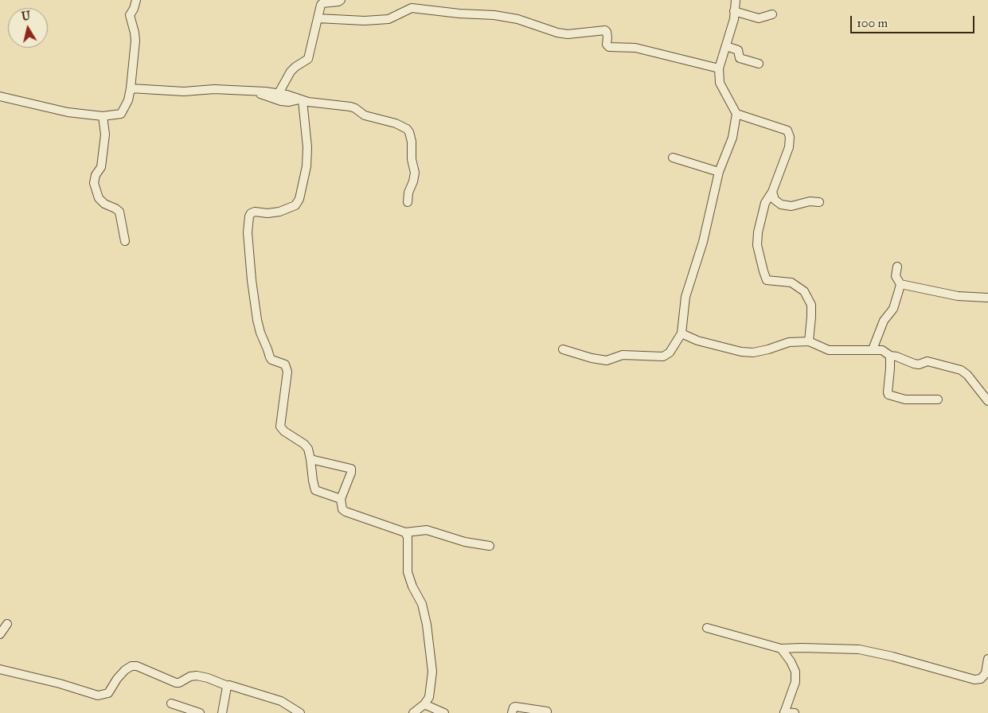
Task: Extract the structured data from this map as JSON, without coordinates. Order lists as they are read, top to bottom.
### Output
{
  "scale_bar": "100 m",
  "north": "top"
}
